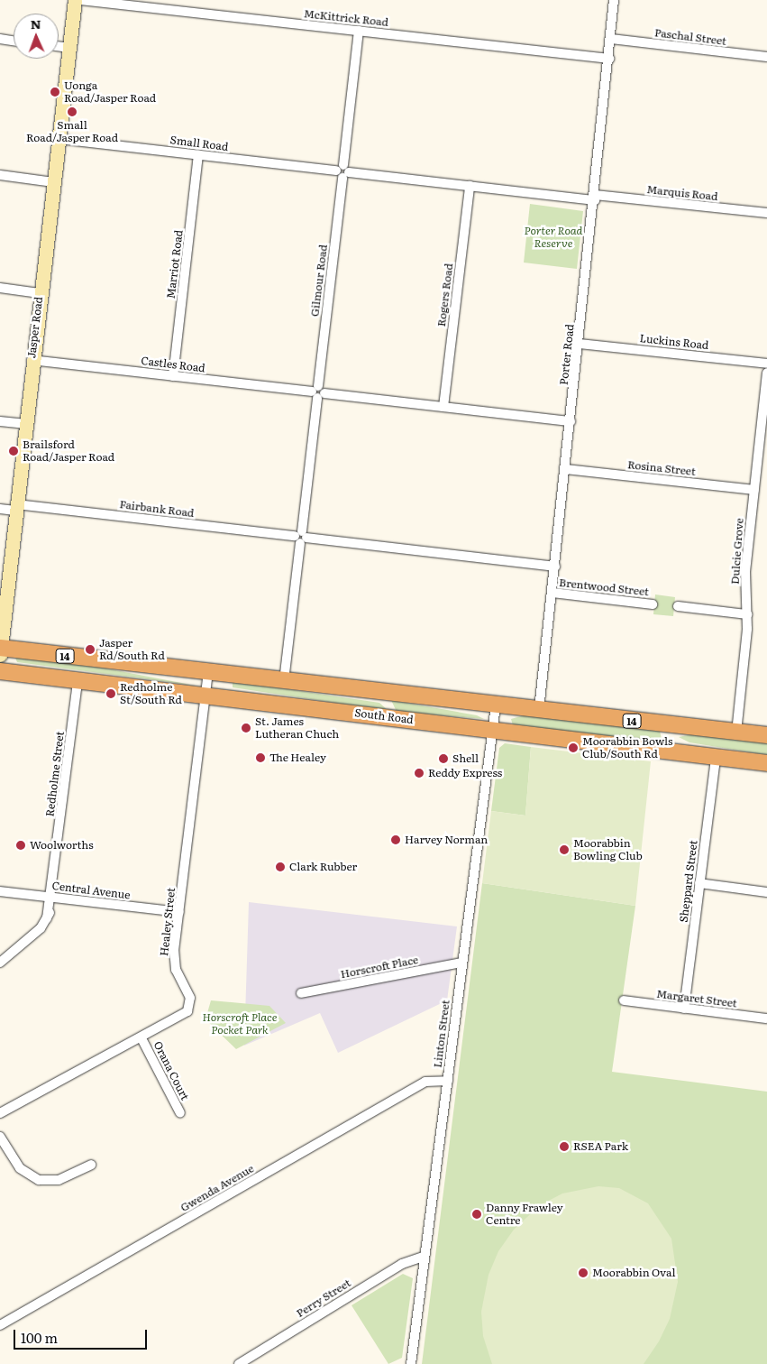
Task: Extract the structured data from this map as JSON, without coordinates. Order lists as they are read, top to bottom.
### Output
{
  "streets": {
    "highway": ["14", "South Road"],
    "main road": ["Jasper Road"],
    "street": [
      "McKittrick Road",
      "Paschal Street",
      "Small Road",
      "Marquis Road",
      "Marriot Road",
      "Gilmour Road",
      "Rogers Road",
      "Luckins Road",
      "Porter Road",
      "Castles Road",
      "Rosina Street",
      "Fairbank Road",
      "Dulcie Grove",
      "Brentwood Street",
      "Redholme Street",
      "Sheppard Street",
      "Central Avenue",
      "Healey Street",
      "Horscroft Place",
      "Margaret Street",
      "Linton Street",
      "Orana Court",
      "Gwenda Avenue",
      "Perry Street"
    ]
  },
  "crossings": [
    ["McKittrick Road", "Gilmour Road"],
    ["McKittrick Road", "Porter Road"],
    ["Paschal Street", "Porter Road"],
    ["Small Road", "Marquis Road"],
    ["Small Road", "Marriot Road"],
    ["Small Road", "Gilmour Road"],
    ["Small Road", "Rogers Road"],
    ["Small Road", "Jasper Road"],
    ["Small Road", "Porter Road"],
    ["Marquis Road", "Porter Road"],
    ["Marriot Road", "Castles Road"],
    ["Gilmour Road", "Castles Road"],
    ["Gilmour Road", "Fairbank Road"],
    ["Gilmour Road", "14"],
    ["Rogers Road", "Castles Road"],
    ["Jasper Road", "Castles Road"],
    ["Jasper Road", "Fairbank Road"],
    ["Jasper Road", "14"],
    ["Luckins Road", "Porter Road"],
    ["Porter Road", "Castles Road"],
    ["Porter Road", "Rosina Street"],
    ["Porter Road", "Fairbank Road"],
    ["Porter Road", "Brentwood Street"],
    ["Porter Road", "14"],
    ["Rosina Street", "Dulcie Grove"],
    ["Dulcie Grove", "14"],
    ["14", "Healey Street"],
    ["14", "Linton Street"],
    ["South Road", "Redholme Street"],
    ["South Road", "Sheppard Street"],
    ["South Road", "Healey Street"],
    ["South Road", "Linton Street"],
    ["Redholme Street", "Central Avenue"],
    ["Sheppard Street", "Margaret Street"],
    ["Central Avenue", "Healey Street"],
    ["Healey Street", "Orana Court"],
    ["Horscroft Place", "Linton Street"],
    ["Linton Street", "Gwenda Avenue"],
    ["Linton Street", "Perry Street"]
  ],
  "parks": ["Porter Road Reserve", "Horscroft Place Pocket Park"],
  "places": [
    "Uonga Road/Jasper Road",
    "Small Road/Jasper Road",
    "Brailsford Road/Jasper Road",
    "Jasper Rd/South Rd",
    "Redholme St/South Rd",
    "St. James Lutheran Chuch",
    "Moorabbin Bowls Club/South Rd",
    "The Healey",
    "Shell",
    "Reddy Express",
    "Harvey Norman",
    "Woolworths",
    "Moorabbin Bowling Club",
    "Clark Rubber",
    "RSEA Park",
    "Danny Frawley Centre",
    "Moorabbin Oval"
  ],
  "scale_bar": "100 m",
  "north": "top"
}
